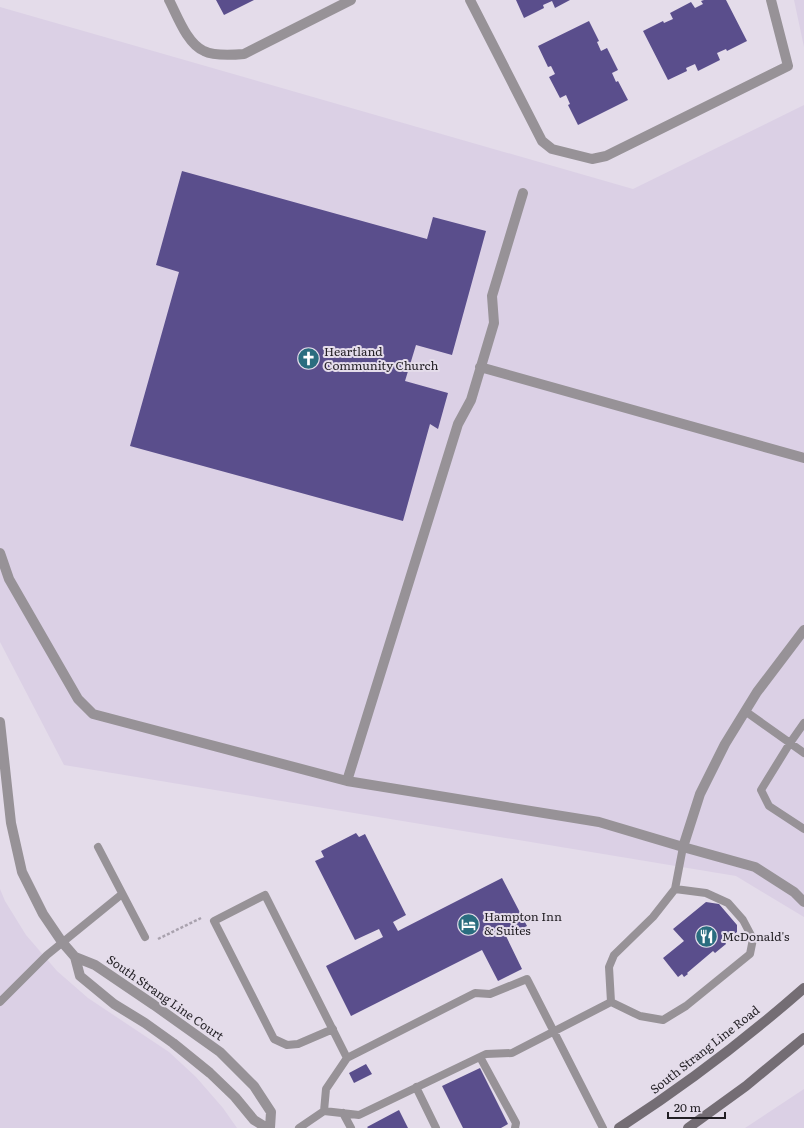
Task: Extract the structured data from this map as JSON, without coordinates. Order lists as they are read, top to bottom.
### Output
{
  "streets": {
    "main road": ["South Strang Line Road"],
    "street": ["South Strang Line Court"]
  },
  "places": {
    "church": ["Heartland Community Church"],
    "hotel": ["Hampton Inn & Suites"],
    "restaurant": ["McDonald's"]
  },
  "scale_bar": "20 m"
}
